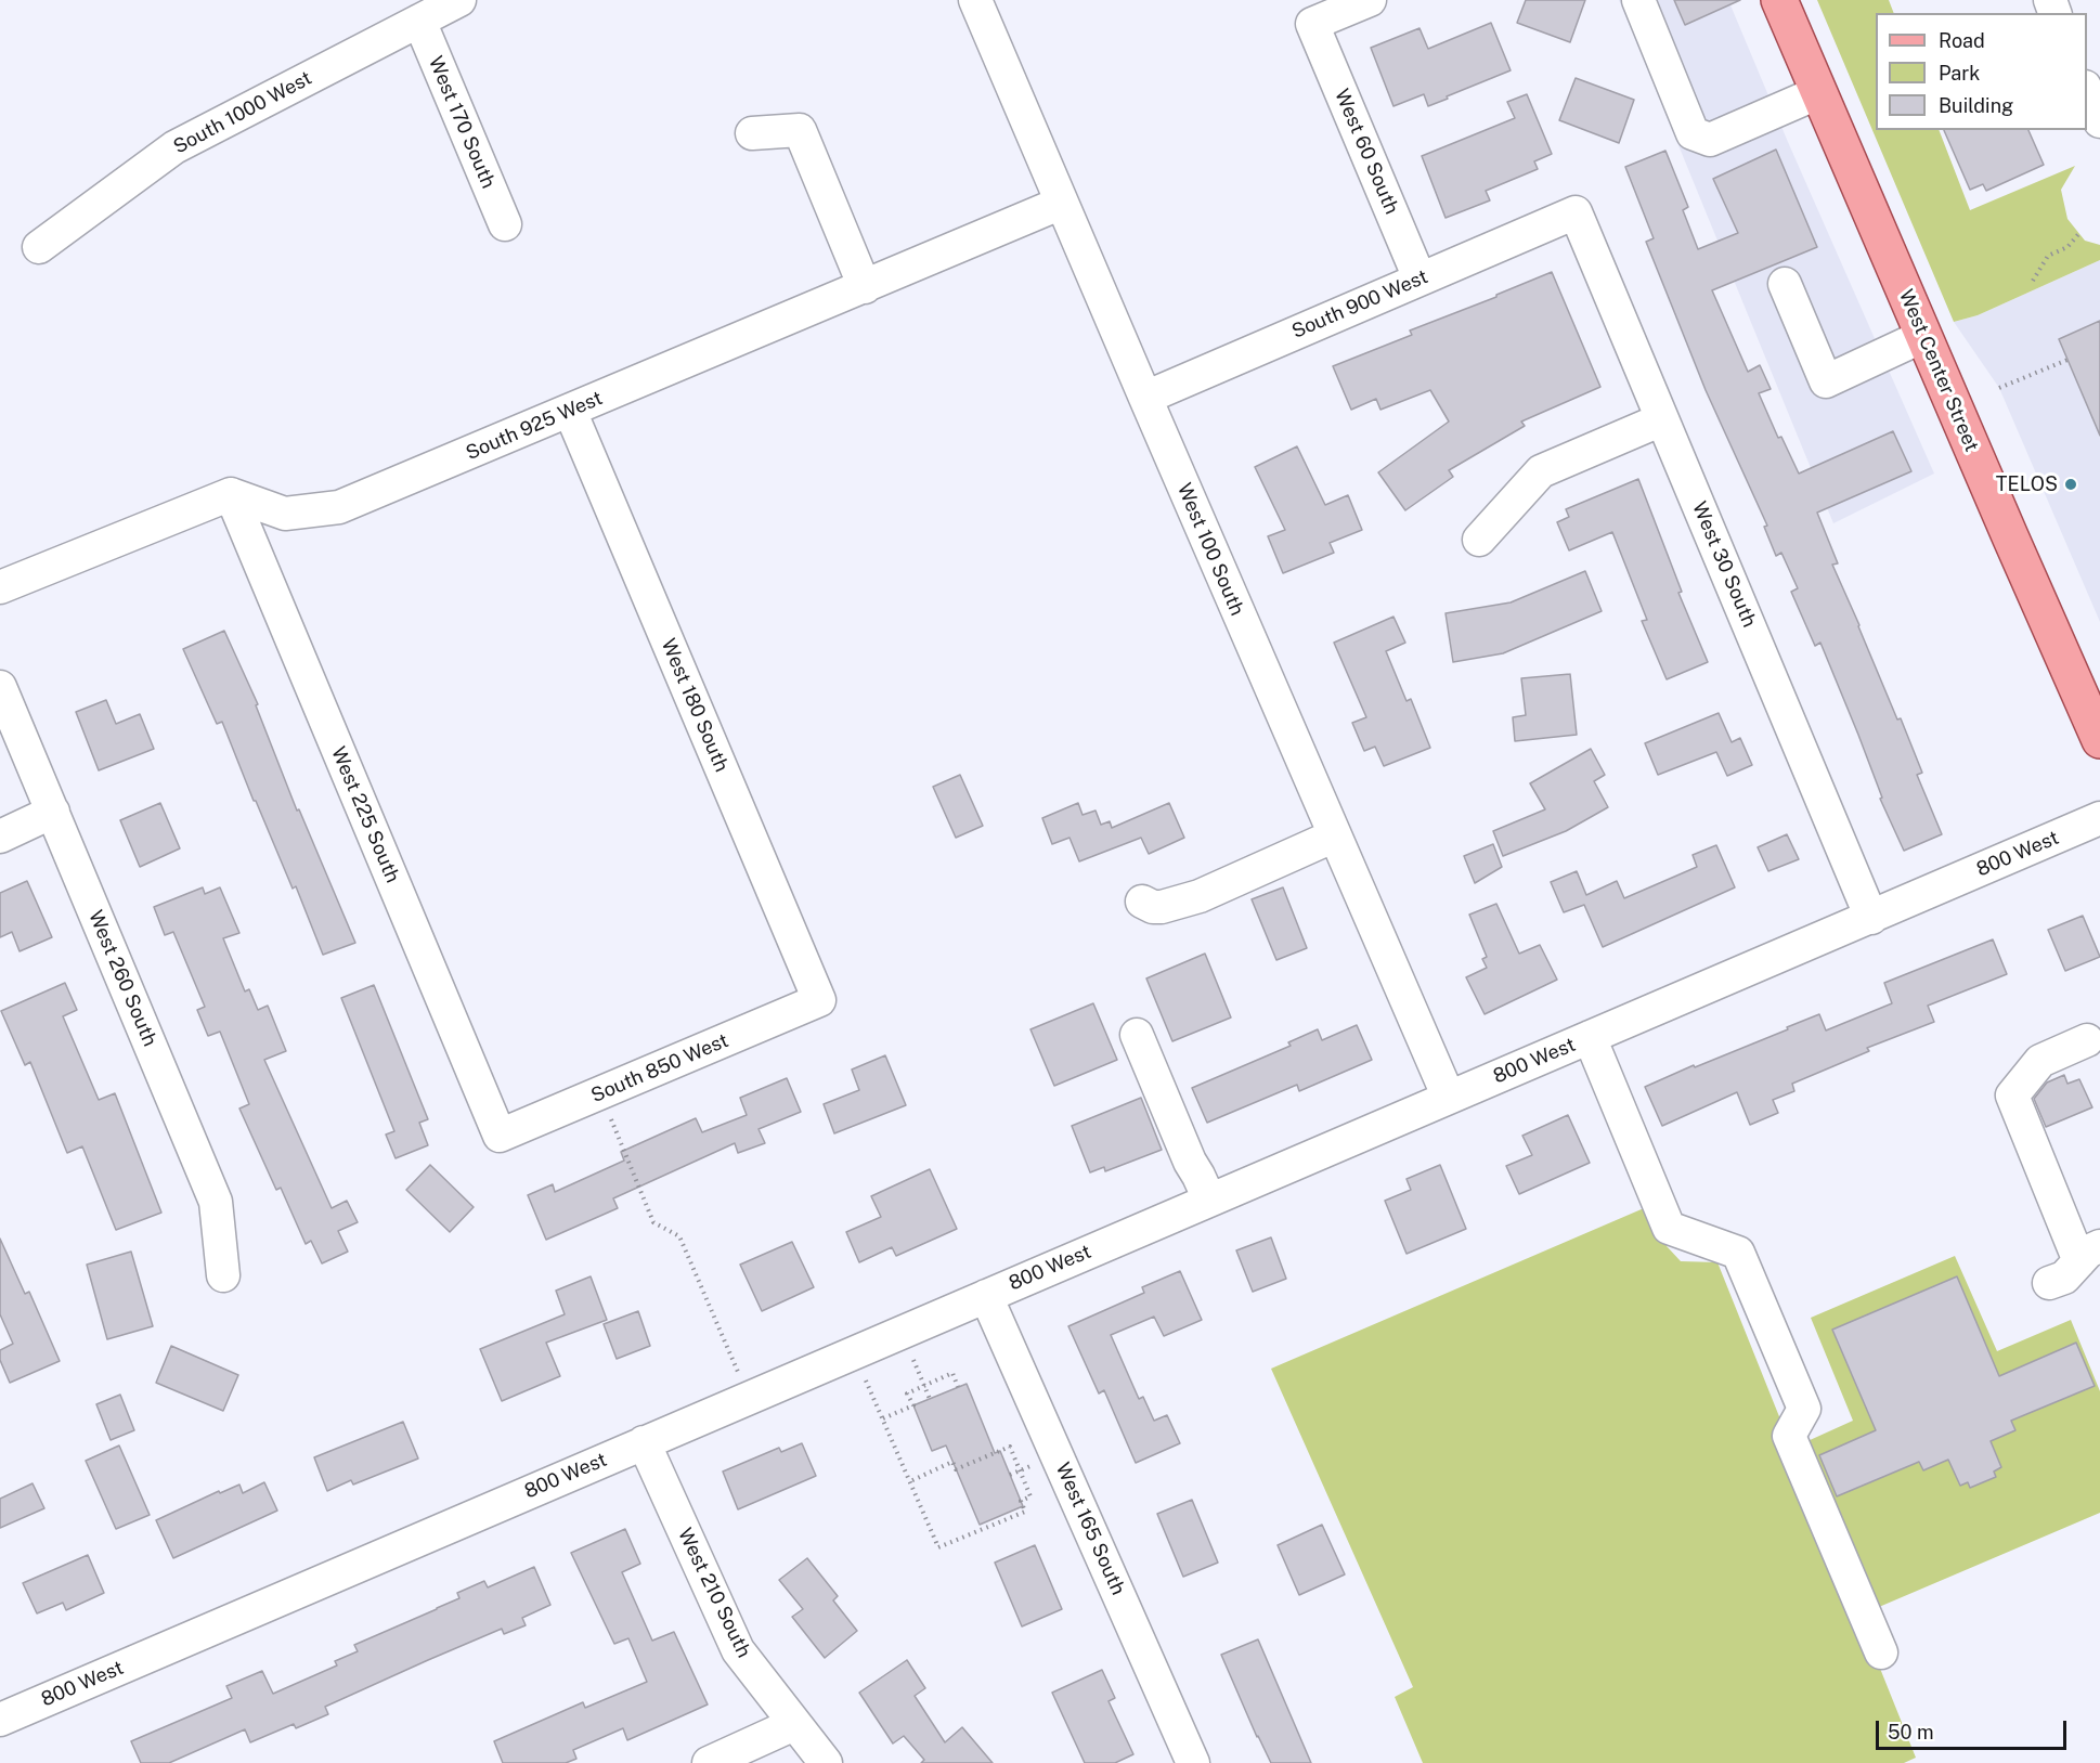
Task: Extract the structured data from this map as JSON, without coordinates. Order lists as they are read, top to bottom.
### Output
{
  "streets": {
    "main road": ["West Center Street"],
    "street": [
      "South 1000 West",
      "West 170 South",
      "West 60 South",
      "South 900 West",
      "South 925 West",
      "West 100 South",
      "West 30 South",
      "West 180 South",
      "West 225 South",
      "800 West",
      "West 260 South",
      "South 850 West",
      "West 165 South",
      "West 210 South"
    ]
  },
  "crossings": [
    ["South 1000 West", "West 170 South"],
    ["West 60 South", "South 900 West"],
    ["South 900 West", "West 100 South"],
    ["South 900 West", "West 30 South"],
    ["South 925 West", "West 100 South"],
    ["South 925 West", "West 180 South"],
    ["South 925 West", "West 225 South"],
    ["West 100 South", "800 West"],
    ["West 30 South", "800 West"],
    ["West 180 South", "South 850 West"],
    ["West 225 South", "South 850 West"],
    ["800 West", "West 165 South"],
    ["800 West", "West 210 South"]
  ],
  "places": ["TELOS"],
  "legend": ["Road", "Park", "Building"],
  "scale_bar": "50 m"
}
